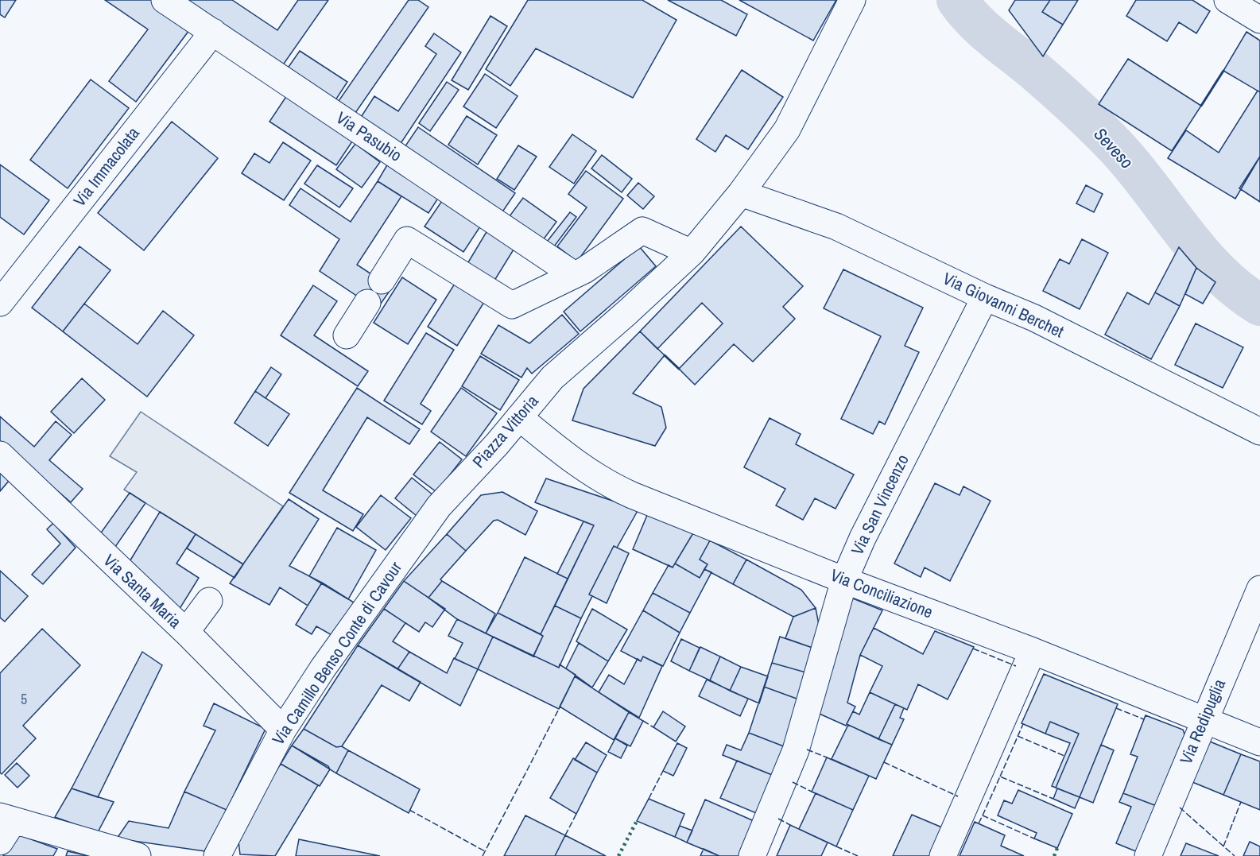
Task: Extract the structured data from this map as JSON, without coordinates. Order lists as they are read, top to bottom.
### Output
{
  "streets": {
    "street": [
      "Via Pasubio",
      "Via Immacolata",
      "Via Giovanni Berchet",
      "Piazza Vittoria",
      "Via San Vincenzo",
      "Via Santa Maria",
      "Via Conciliazione",
      "Via Camillo Benso Conte di Cavour",
      "Via Redipuglia"
    ]
  },
  "crossings": [
    ["Via Pasubio", "Via Immacolata"],
    ["Via Giovanni Berchet", "Via San Vincenzo"],
    ["Piazza Vittoria", "Via Conciliazione"],
    ["Piazza Vittoria", "Via Camillo Benso Conte di Cavour"],
    ["Via San Vincenzo", "Via Conciliazione"],
    ["Via Santa Maria", "Via Camillo Benso Conte di Cavour"],
    ["Via Conciliazione", "Via Redipuglia"]
  ],
  "water": ["Seveso"],
  "house_numbers": ["5"]
}
